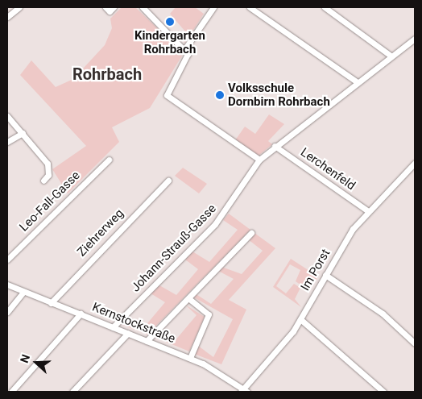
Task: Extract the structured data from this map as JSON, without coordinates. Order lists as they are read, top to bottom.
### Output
{
  "streets": {
    "street": [
      "Lerchenfeld",
      "Leo-Fall-Gasse",
      "Ziehrerweg",
      "Johann-Strauß-Gasse",
      "Im Porst",
      "Kernstockstraße"
    ]
  },
  "crossings": [
    ["Lerchenfeld", "Johann-Strauß-Gasse"],
    ["Lerchenfeld", "Im Porst"],
    ["Ziehrerweg", "Kernstockstraße"],
    ["Johann-Strauß-Gasse", "Kernstockstraße"],
    ["Im Porst", "Kernstockstraße"]
  ],
  "districts": ["Rohrbach"],
  "places": ["Kindergarten Rohrbach", "Volksschule Dornbirn Rohrbach"],
  "north": "left"
}
